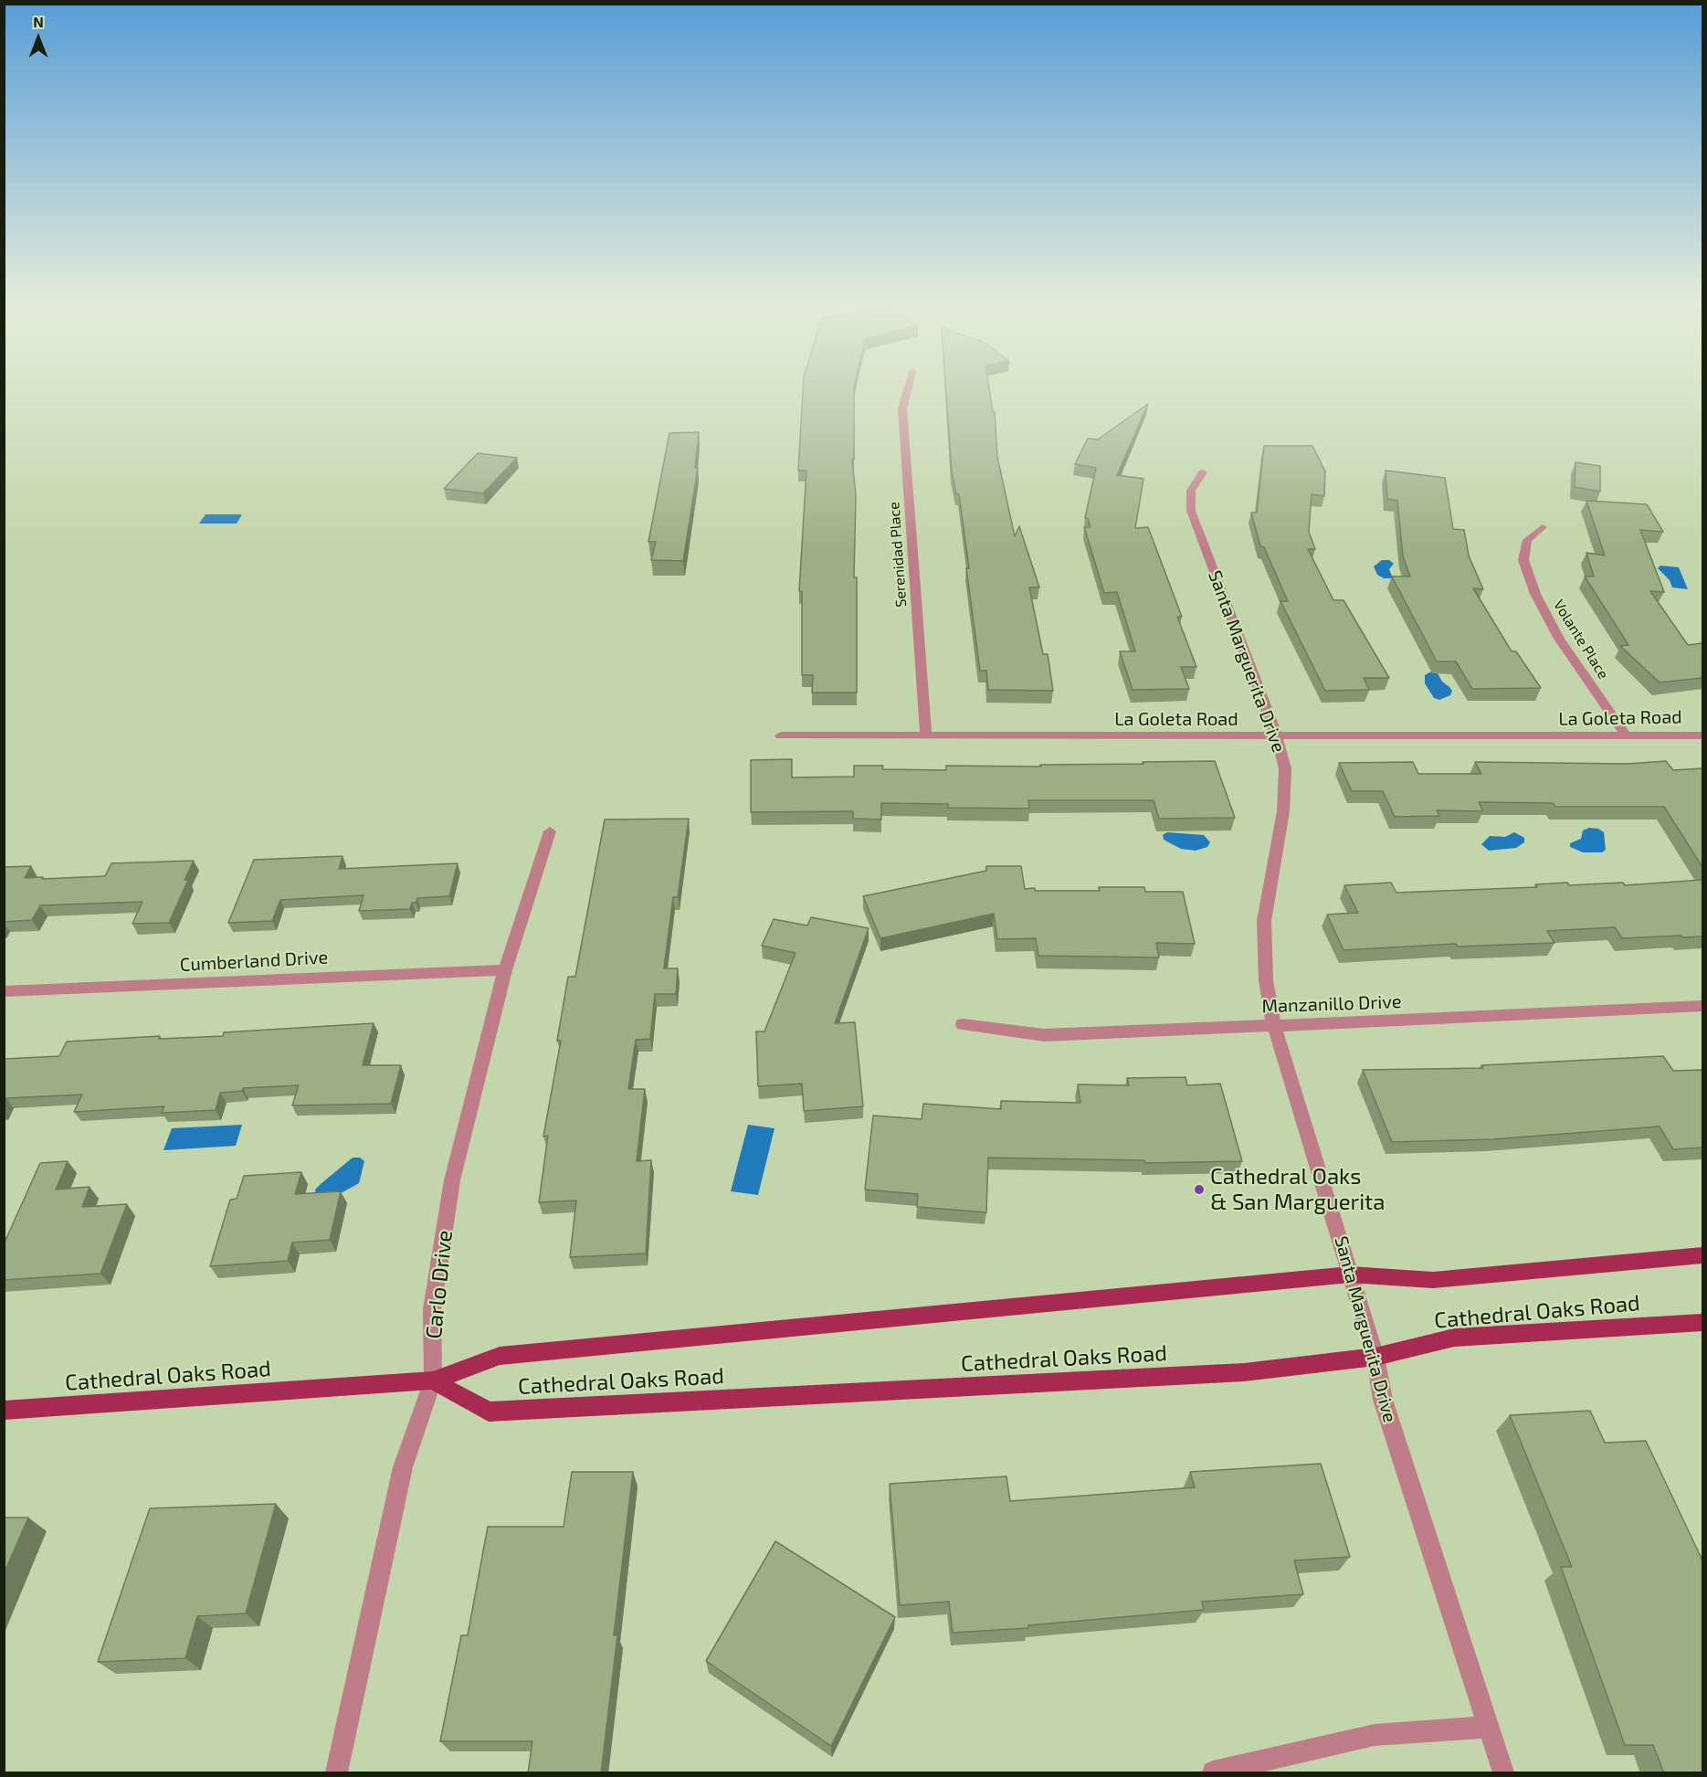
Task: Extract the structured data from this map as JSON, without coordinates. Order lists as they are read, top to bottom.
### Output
{
  "streets": {
    "main road": ["Cathedral Oaks Road"],
    "street": [
      "Serenidad Place",
      "Volante Place",
      "Santa Marguerita Drive",
      "La Goleta Road",
      "Cumberland Drive",
      "Manzanillo Drive",
      "Carlo Drive"
    ]
  },
  "crossings": [
    ["Serenidad Place", "La Goleta Road"],
    ["Volante Place", "La Goleta Road"],
    ["Santa Marguerita Drive", "La Goleta Road"],
    ["Santa Marguerita Drive", "Manzanillo Drive"],
    ["Santa Marguerita Drive", "Cathedral Oaks Road"],
    ["Cumberland Drive", "Carlo Drive"],
    ["Carlo Drive", "Cathedral Oaks Road"]
  ],
  "places": ["Cathedral Oaks & San Marguerita"],
  "north": "top"
}
